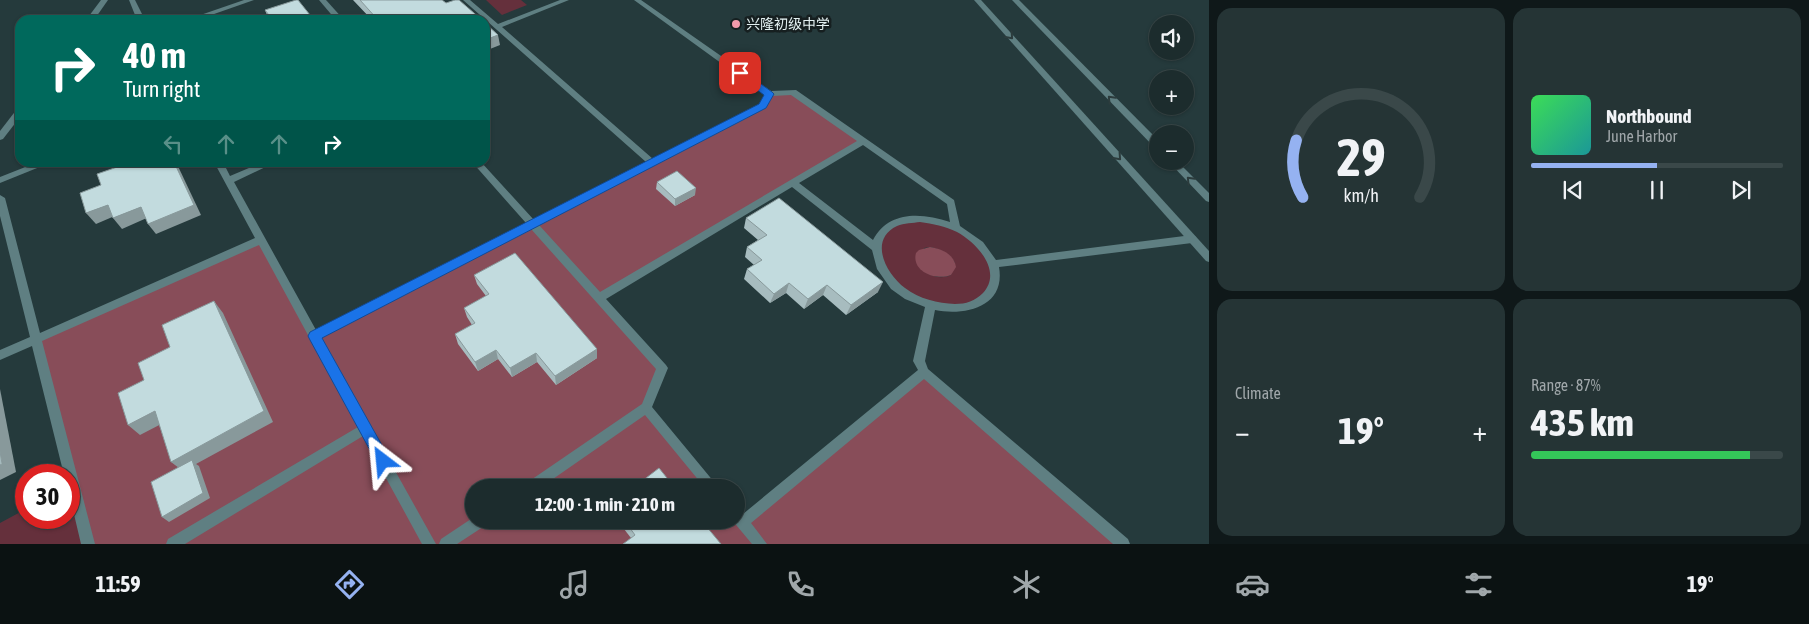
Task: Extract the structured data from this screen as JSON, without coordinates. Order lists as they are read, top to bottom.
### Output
{
  "places": ["兴隆初级中学"],
  "page": {
    "map_buttons": ["+", "−"],
    "turn": ["40 m", "Turn right"],
    "song": ["Northbound", "June Harbor"],
    "tile": [
      "Climate",
      ["Range · 87%", "435 km"]
    ],
    "heat": ["−", "19°", "+"],
    "limit": "30",
    "trip": "12:00 · 1 min · 210 m",
    "tabs": ["11:59", "19°"],
    "gauge": ["29", "km/h"]
  }
}
